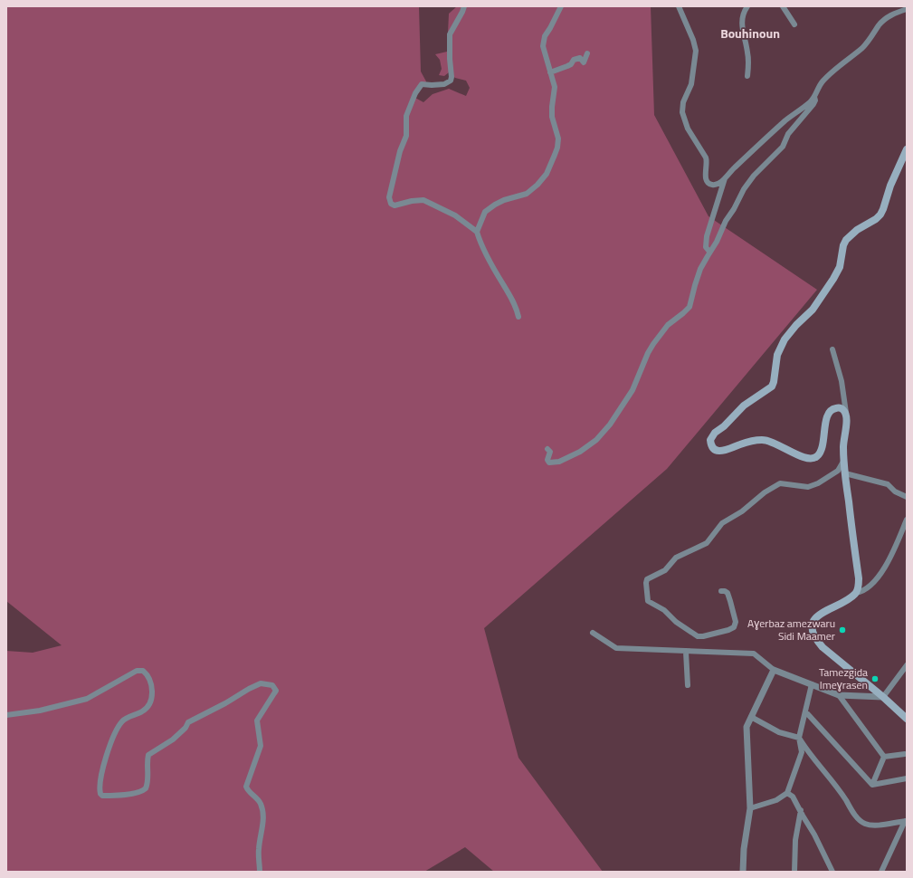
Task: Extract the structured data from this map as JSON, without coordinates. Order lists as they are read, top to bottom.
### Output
{
  "districts": ["Bouhinoun"],
  "places": ["Aɣerbaz amezwaru Sidi Maamer", "Tamezgida Imeɣrasen"]
}
